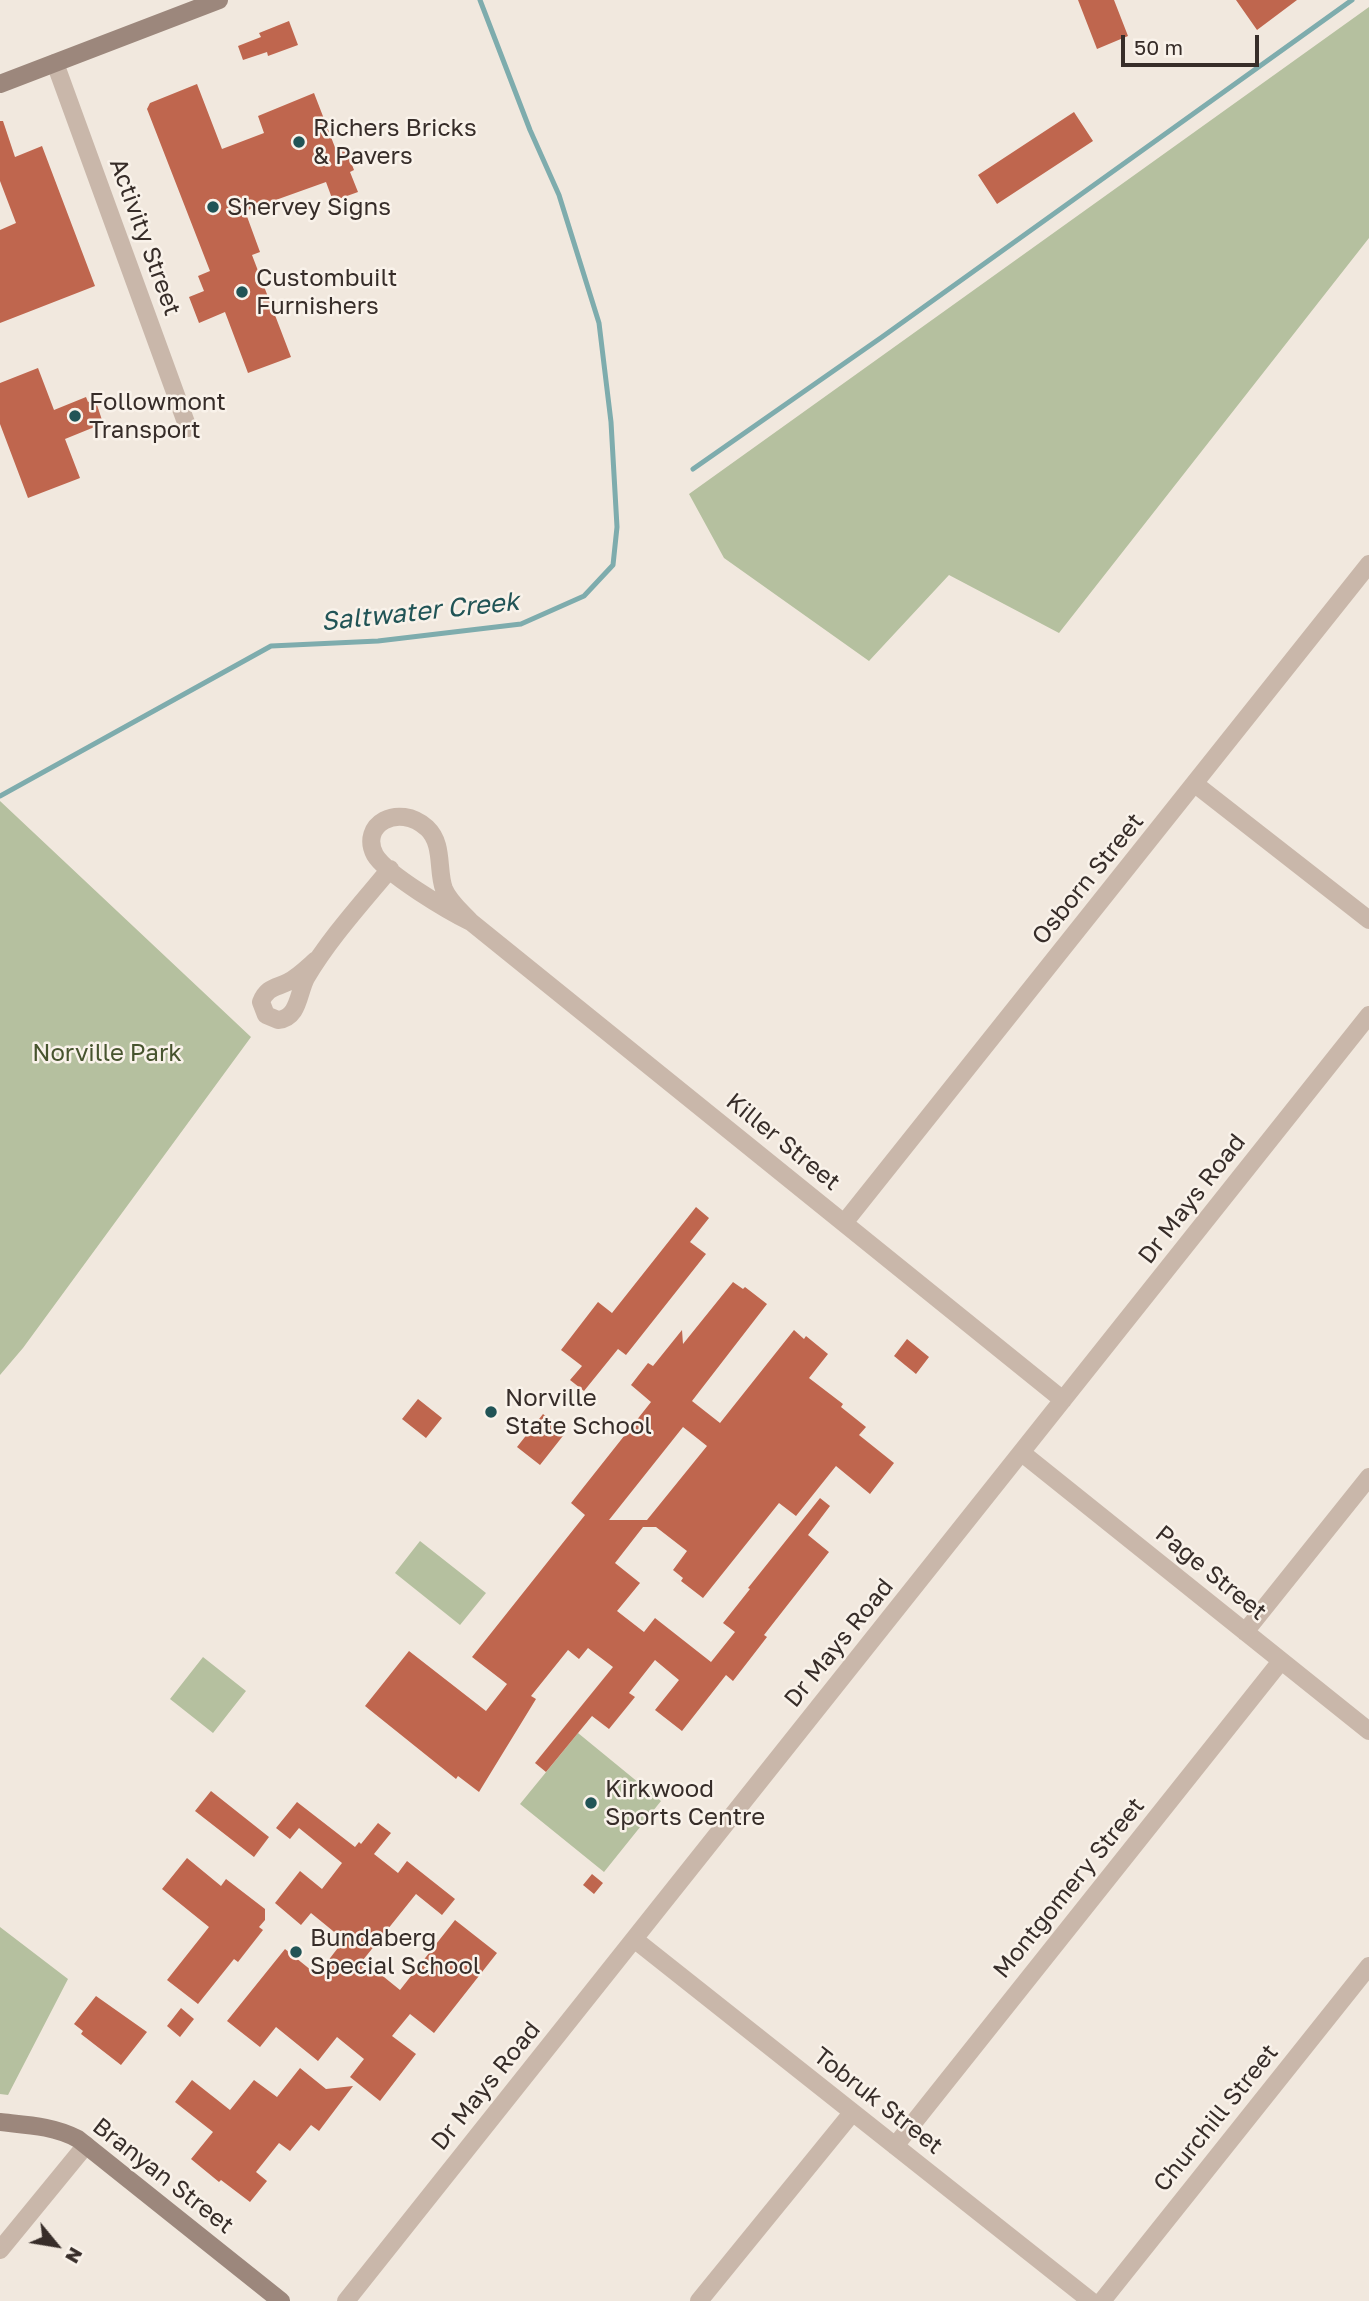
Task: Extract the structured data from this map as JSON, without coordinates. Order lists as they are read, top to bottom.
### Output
{
  "streets": {
    "street": [
      "Activity Street",
      "Osborn Street",
      "Killer Street",
      "Dr Mays Road",
      "Page Street",
      "Montgomery Street",
      "Tobruk Street",
      "Churchill Street",
      "Branyan Street"
    ]
  },
  "crossings": [
    ["Osborn Street", "Killer Street"],
    ["Killer Street", "Dr Mays Road"],
    ["Dr Mays Road", "Page Street"],
    ["Dr Mays Road", "Tobruk Street"],
    ["Page Street", "Montgomery Street"],
    ["Montgomery Street", "Tobruk Street"]
  ],
  "water": ["Saltwater Creek"],
  "parks": ["Norville Park"],
  "places": [
    "Richers Bricks & Pavers",
    "Shervey Signs",
    "Custombuilt Furnishers",
    "Followmont Transport",
    "Norville State School",
    "Kirkwood Sports Centre",
    "Bundaberg Special School"
  ],
  "scale_bar": "50 m",
  "north": "bottom right"
}
